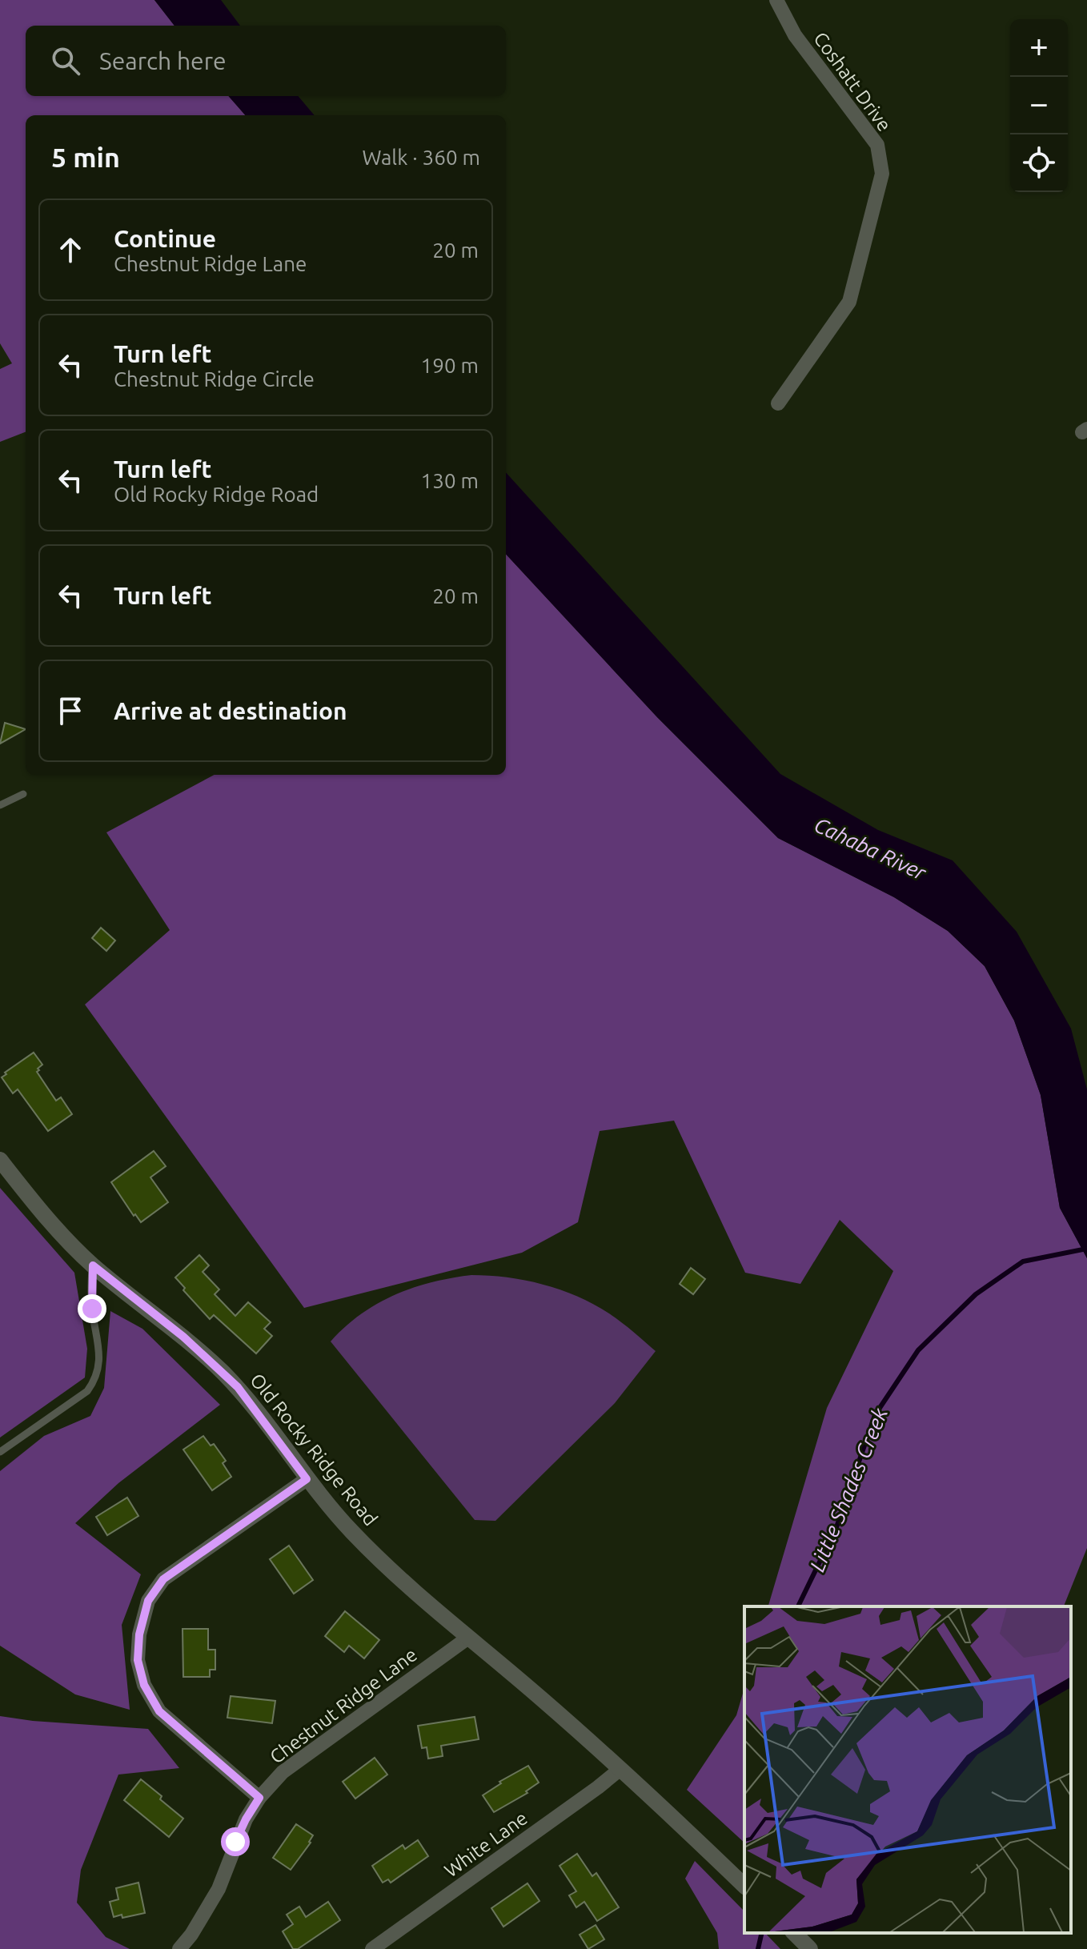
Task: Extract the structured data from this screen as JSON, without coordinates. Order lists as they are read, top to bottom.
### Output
{
  "streets": {
    "street": [
      "Coshatt Drive",
      "Old Rocky Ridge Road",
      "Chestnut Ridge Lane",
      "White Lane"
    ]
  },
  "crossings": [
    ["Old Rocky Ridge Road", "Chestnut Ridge Lane"],
    ["Old Rocky Ridge Road", "White Lane"]
  ],
  "water": ["Cahaba River", "Little Shades Creek"],
  "page": {
    "map_buttons": ["+", "−"],
    "search": "Search here",
    "heading": ["5 min", "Walk · 360 m"],
    "list": [
      ["Continue", "Chestnut Ridge Lane", "20 m"],
      ["Turn left", "Chestnut Ridge Circle", "190 m"],
      ["Turn left", "Old Rocky Ridge Road", "130 m"],
      ["Turn left", "20 m"],
      "Arrive at destination"
    ]
  }
}
